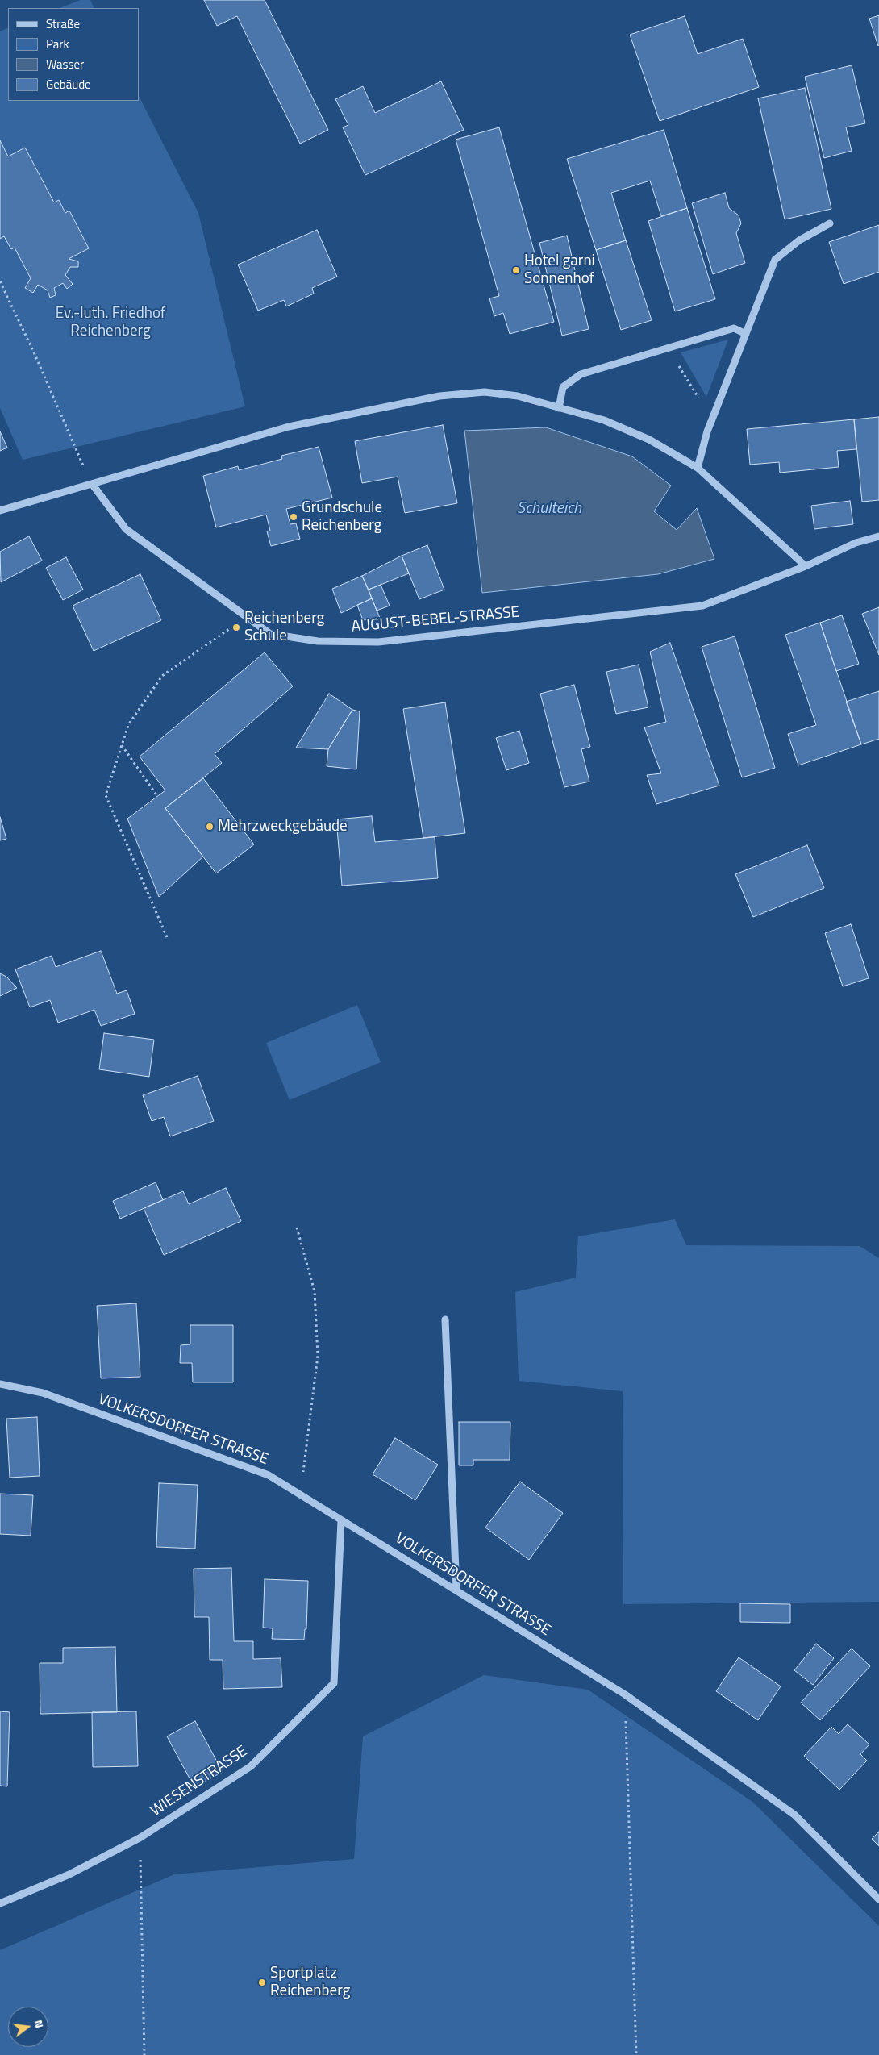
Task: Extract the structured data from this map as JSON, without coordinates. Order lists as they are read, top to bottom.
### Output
{
  "streets": {
    "street": ["AUGUST-BEBEL-STRASSE", "VOLKERSDORFER STRASSE", "WIESENSTRASSE"]
  },
  "crossings": [
    ["VOLKERSDORFER STRASSE", "WIESENSTRASSE"]
  ],
  "water": ["Schulteich"],
  "parks": ["Ev.-luth. Friedhof Reichenberg"],
  "places": [
    "Hotel garni Sonnenhof",
    "Grundschule Reichenberg",
    "Reichenberg Schule",
    "Mehrzweckgebäude",
    "Sportplatz Reichenberg"
  ],
  "legend": [
    "Straße",
    "Park",
    "Wasser",
    "Gebäude"
  ],
  "north": "right"
}
